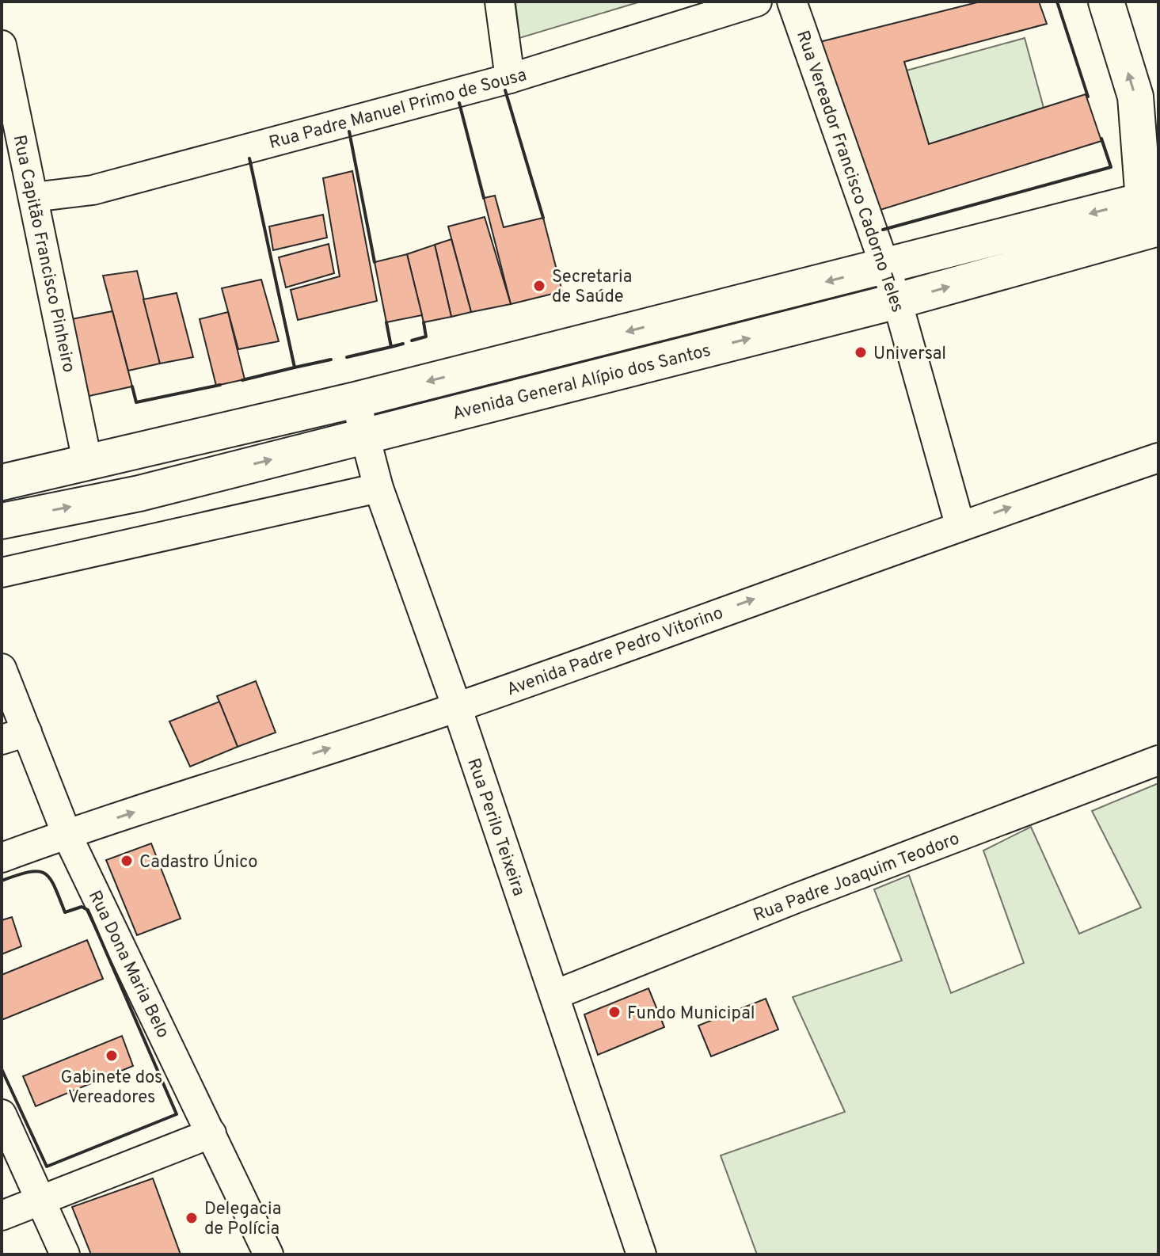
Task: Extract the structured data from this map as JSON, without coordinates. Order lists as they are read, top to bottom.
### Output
{
  "streets": {
    "main road": ["Avenida General Alípio dos Santos"],
    "street": [
      "Rua Padre Manuel Primo de Sousa",
      "Rua Vereador Francisco Cadorno Teles",
      "Rua Capitão Francisco Pinheiro",
      "Avenida Padre Pedro Vitorino",
      "Rua Perilo Teixeira",
      "Rua Padre Joaquim Teodoro",
      "Rua Dona Maria Belo"
    ]
  },
  "crossings": [
    ["Rua Padre Manuel Primo de Sousa", "Rua Capitão Francisco Pinheiro"],
    ["Rua Vereador Francisco Cadorno Teles", "Avenida General Alípio dos Santos"],
    ["Rua Vereador Francisco Cadorno Teles", "Avenida Padre Pedro Vitorino"],
    ["Avenida General Alípio dos Santos", "Rua Perilo Teixeira"],
    ["Avenida Padre Pedro Vitorino", "Rua Perilo Teixeira"],
    ["Avenida Padre Pedro Vitorino", "Rua Dona Maria Belo"],
    ["Rua Perilo Teixeira", "Rua Padre Joaquim Teodoro"]
  ],
  "one_way": ["Avenida Padre Pedro Vitorino"],
  "places": [
    "Secretaria de Saúde",
    "Universal",
    "Cadastro Único",
    "Fundo Municipal",
    "Gabinete dos Vereadores",
    "Delegacia de Polícia"
  ]
}
